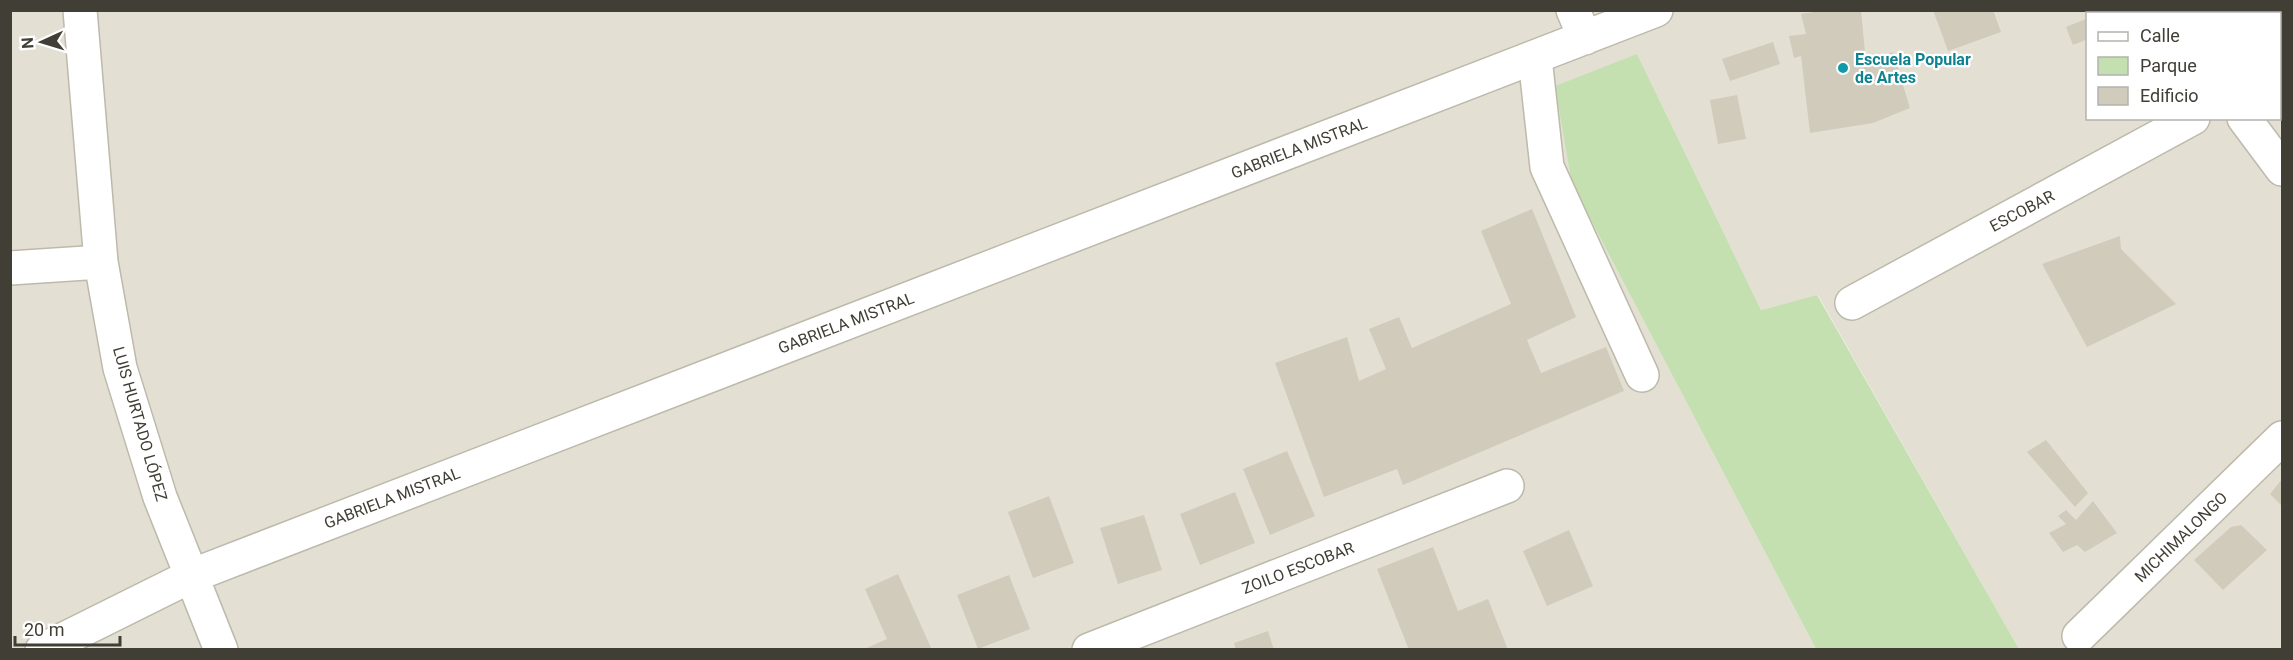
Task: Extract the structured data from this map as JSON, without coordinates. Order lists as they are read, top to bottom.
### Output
{
  "streets": {
    "street": [
      "GABRIELA MISTRAL",
      "ESCOBAR",
      "LUIS HURTADO LÓPEZ",
      "MICHIMALONGO",
      "ZOILO ESCOBAR"
    ]
  },
  "crossings": [
    ["GABRIELA MISTRAL", "LUIS HURTADO LÓPEZ"]
  ],
  "places": ["Escuela Popular de Artes"],
  "legend": ["Calle", "Parque", "Edificio"],
  "scale_bar": "20 m",
  "north": "left"
}
